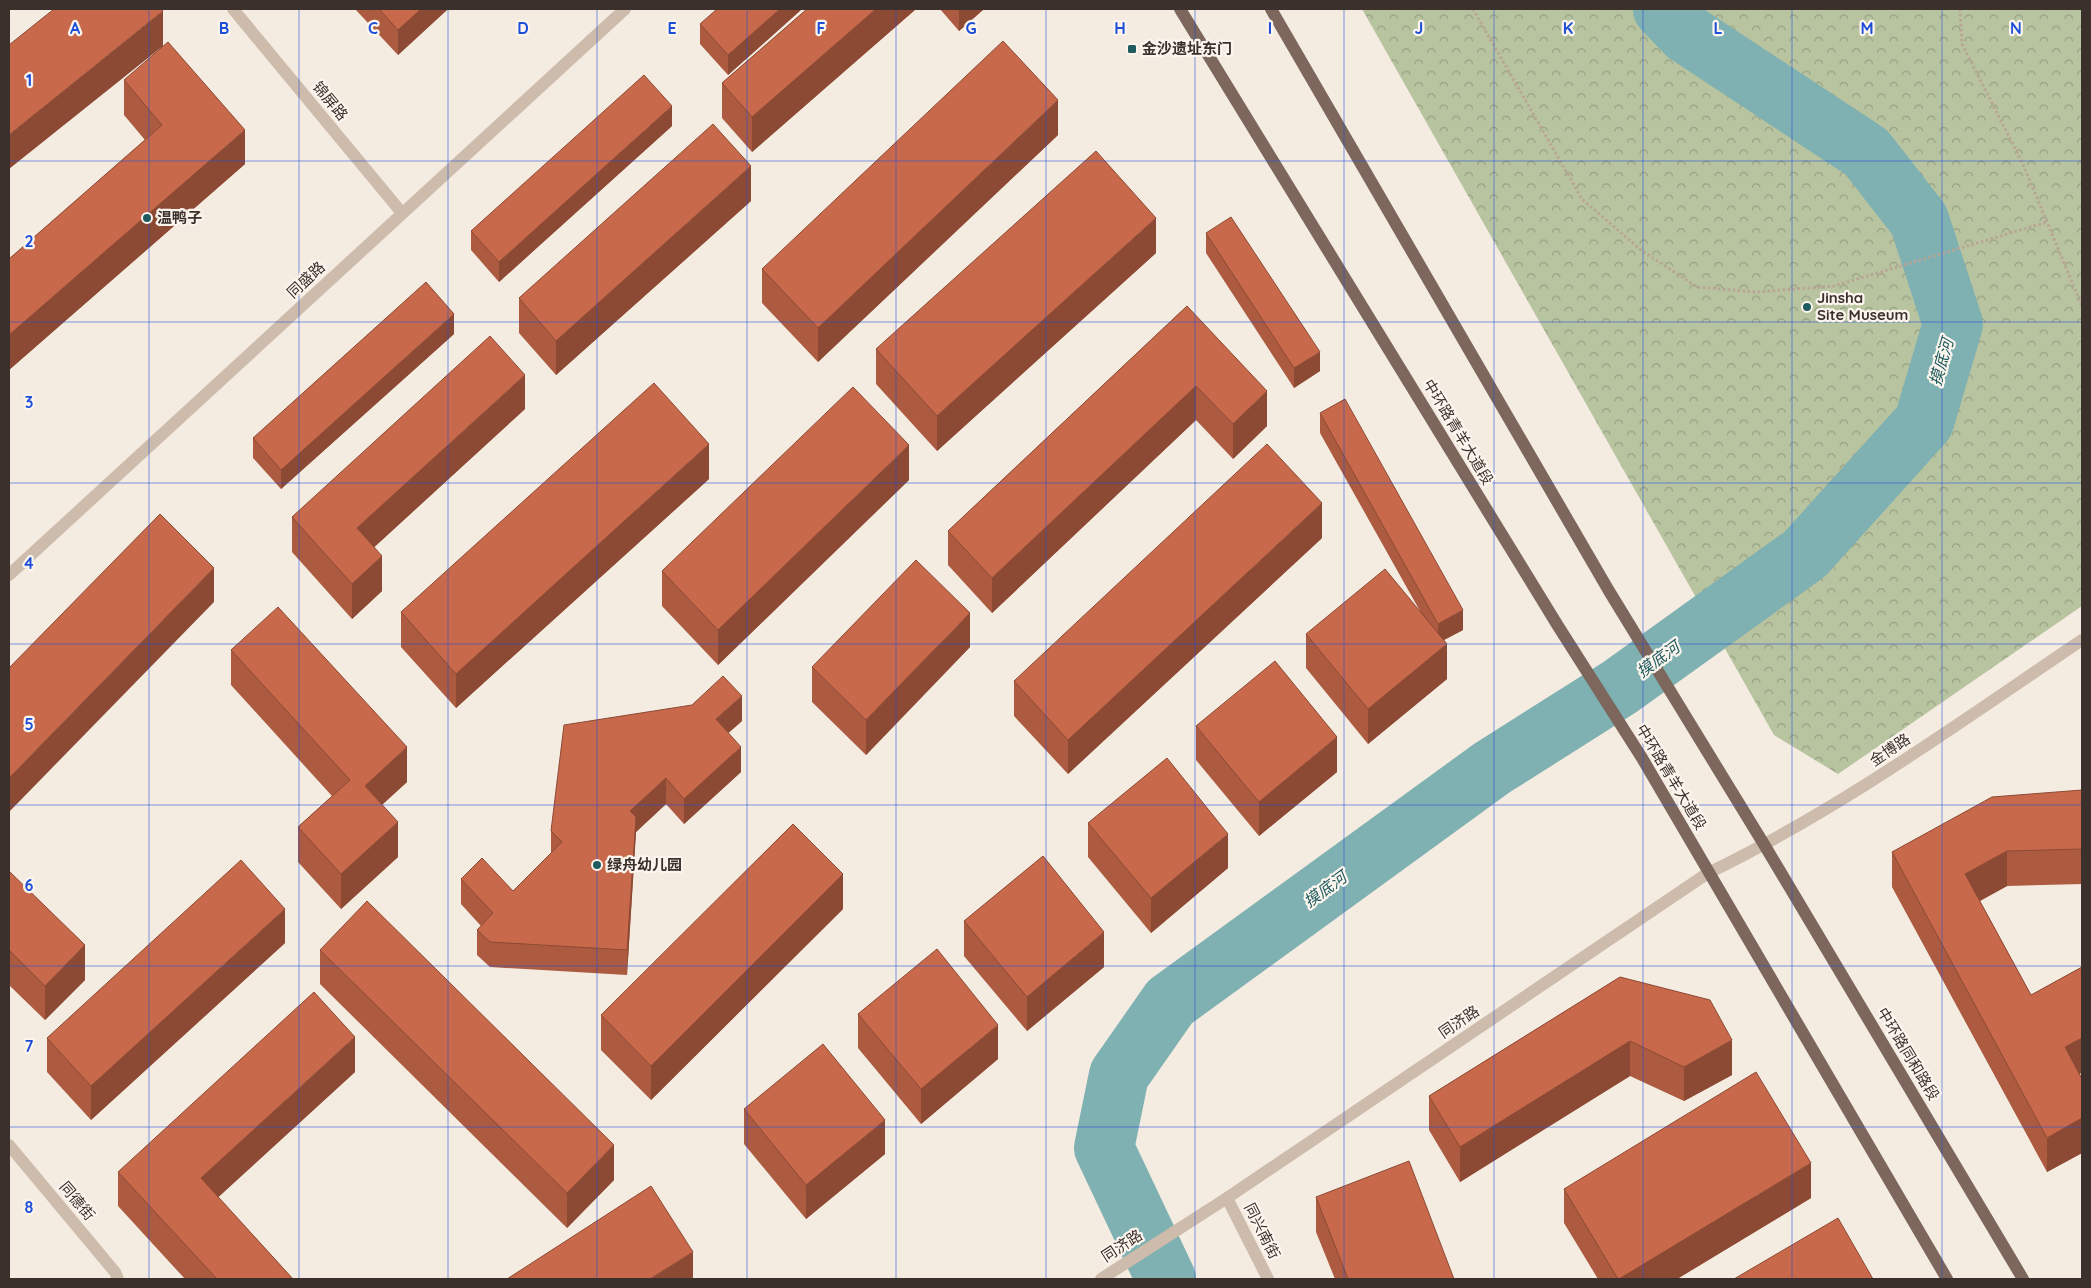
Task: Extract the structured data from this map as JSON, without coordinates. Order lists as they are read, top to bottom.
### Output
{
  "streets": {
    "main road": ["中环路青羊大道段", "中环路同和路段"],
    "street": [
      "锦屏路",
      "同盛路",
      "金博路",
      "同济路",
      "同德街",
      "同兴南街"
    ]
  },
  "crossings": [
    ["锦屏路", "同盛路"],
    ["中环路青羊大道段", "金博路"],
    ["中环路青羊大道段", "同济路"],
    ["金博路", "同济路"],
    ["金博路", "中环路同和路段"],
    ["同济路", "同兴南街"]
  ],
  "water": ["摸底河"],
  "places": {
    "transit": ["金沙遗址东门"],
    "other": ["温鸭子", "Jinsha Site Museum", "绿舟幼儿园"]
  },
  "grid": {
    "columns": [
      "A",
      "B",
      "C",
      "D",
      "E",
      "F",
      "G",
      "H",
      "I",
      "J",
      "K",
      "L",
      "M",
      "N"
    ],
    "rows": [
      "1",
      "2",
      "3",
      "4",
      "5",
      "6",
      "7",
      "8"
    ]
  }
}
